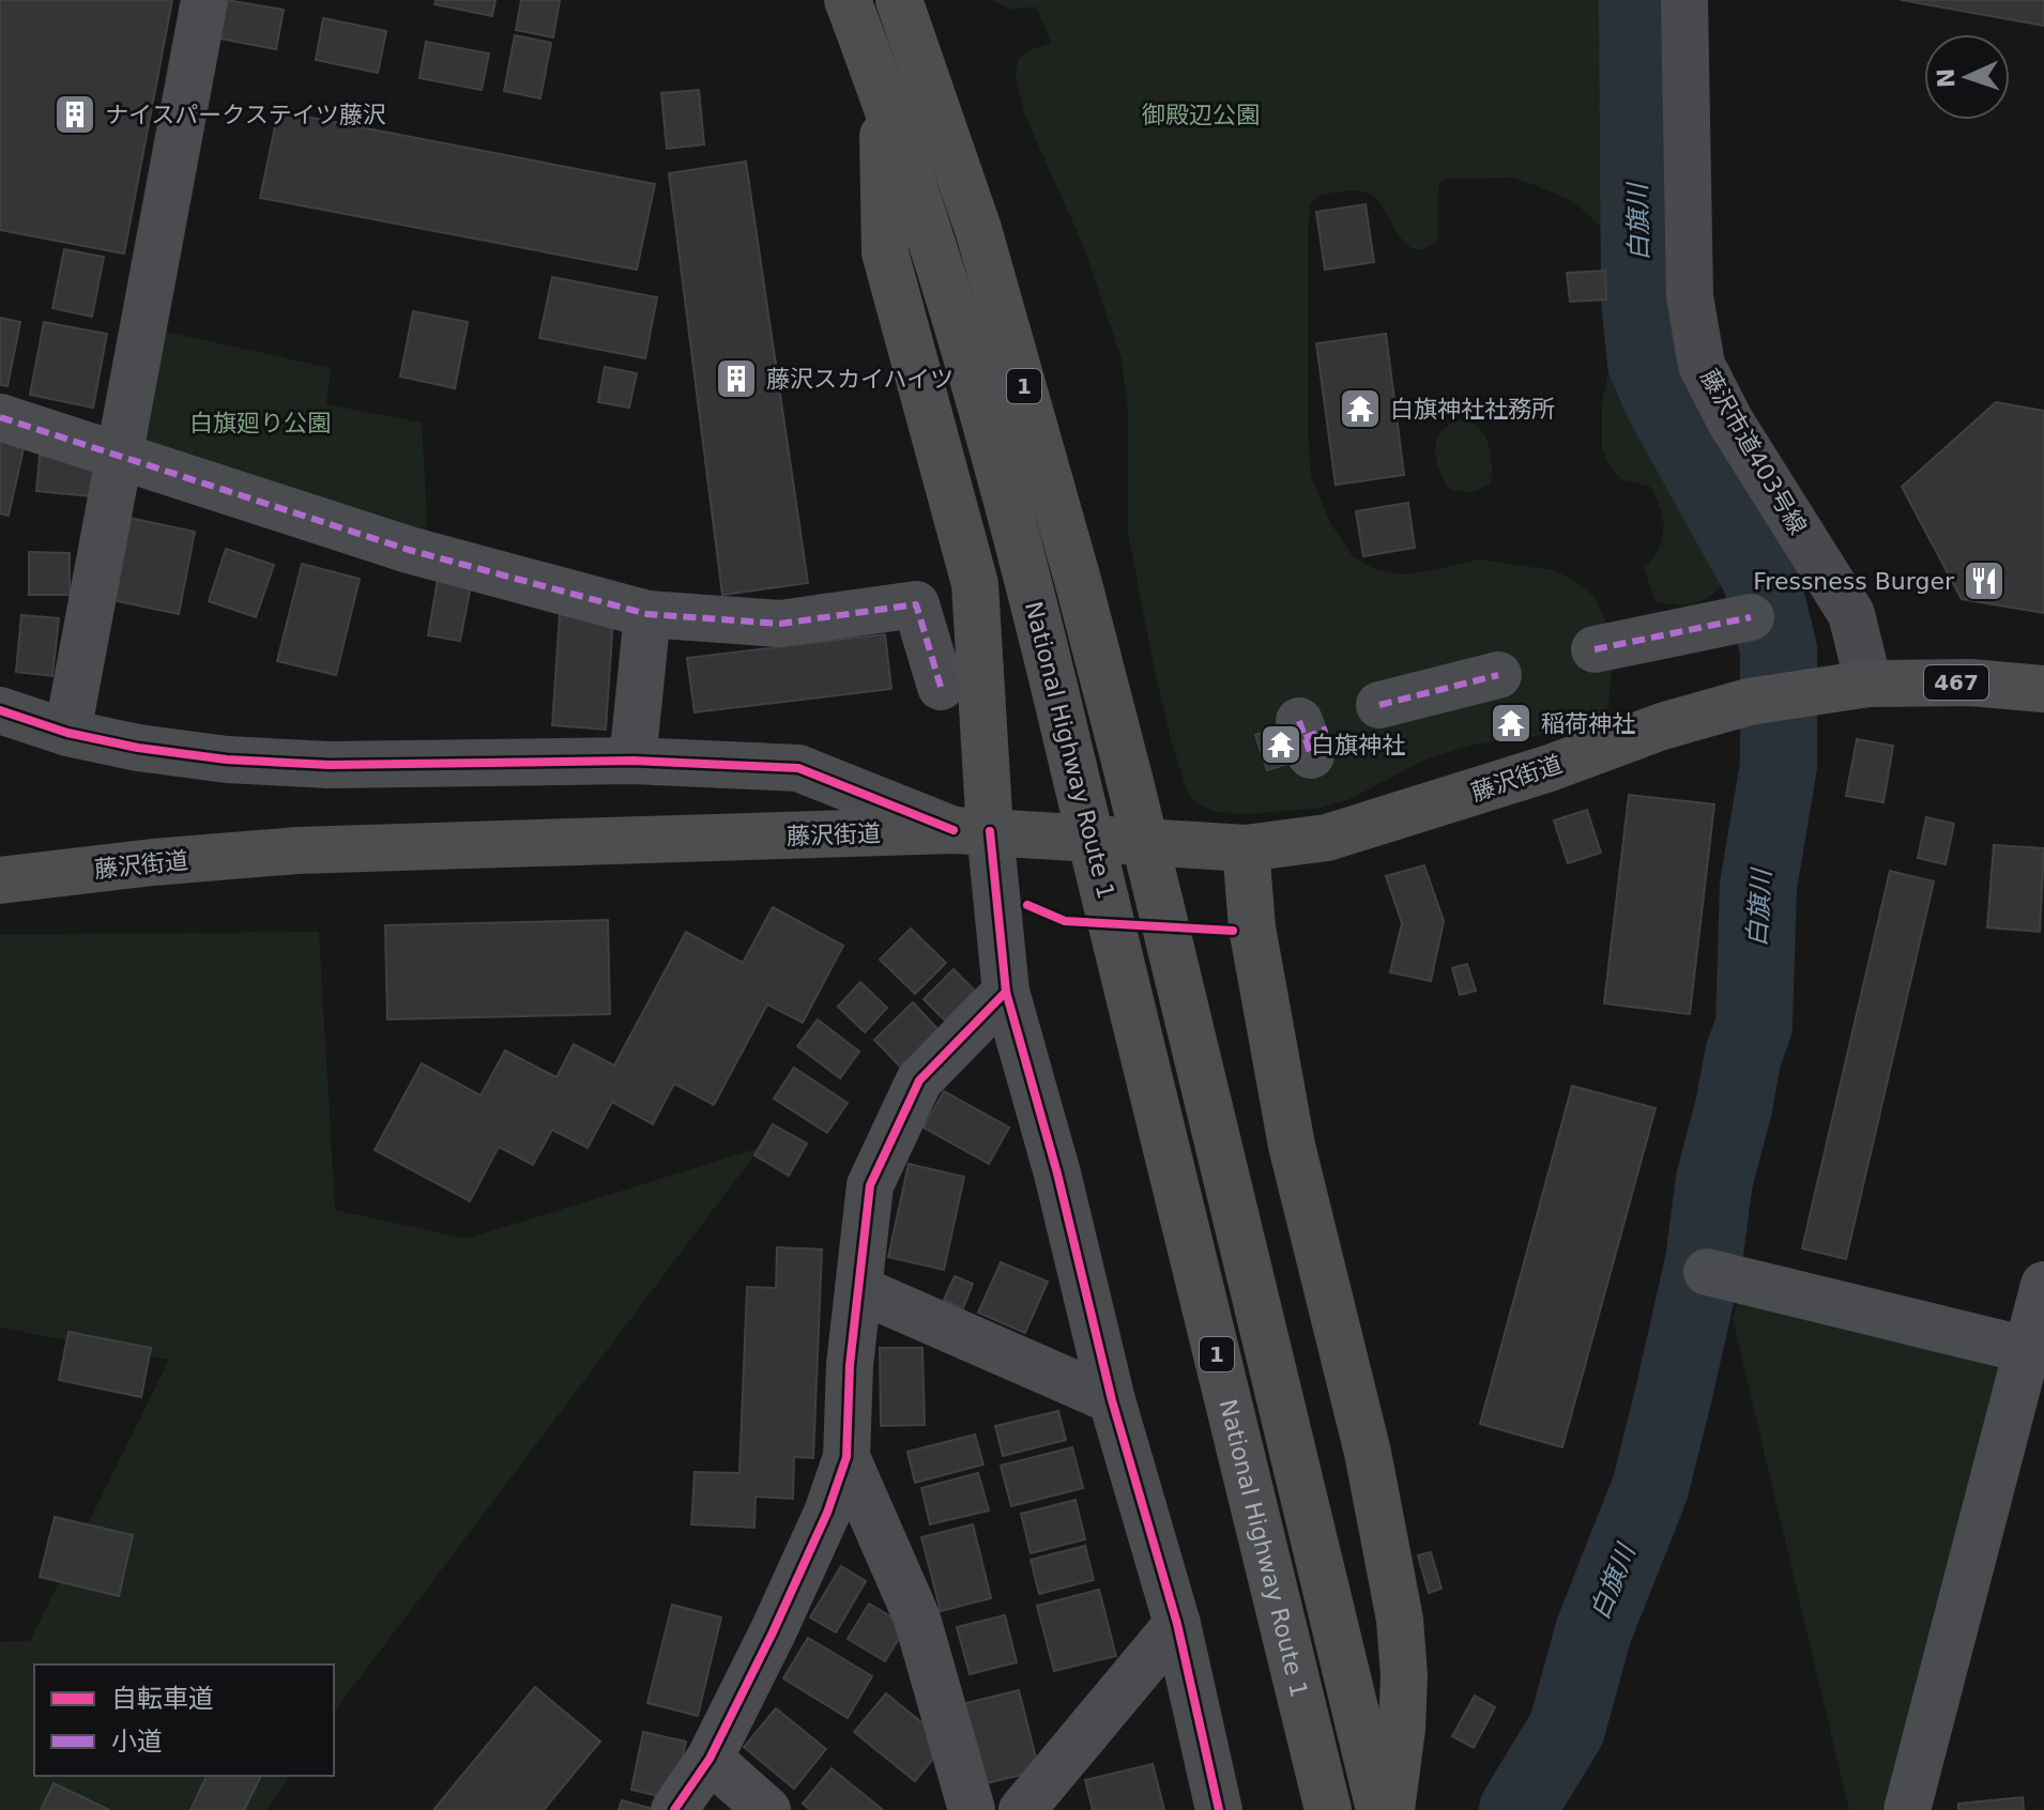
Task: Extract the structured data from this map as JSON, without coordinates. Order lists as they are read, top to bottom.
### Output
{
  "streets": {
    "highway": [
      "1",
      "467",
      "National Highway Route 1",
      "藤沢街道"
    ],
    "street": ["藤沢市道403号線"]
  },
  "crossings": [
    ["藤沢市道403号線", "467"],
    ["藤沢市道403号線", "藤沢街道"],
    ["467", "藤沢街道"]
  ],
  "water": ["白旗川"],
  "parks": ["御殿辺公園", "白旗廻り公園"],
  "places": {
    "building": ["ナイスパークステイツ藤沢", "藤沢スカイハイツ"],
    "temple": ["白旗神社社務所", "稲荷神社", "白旗神社"],
    "restaurant": ["Fressness Burger"]
  },
  "legend": ["自転車道", "小道"],
  "north": "left"
}
